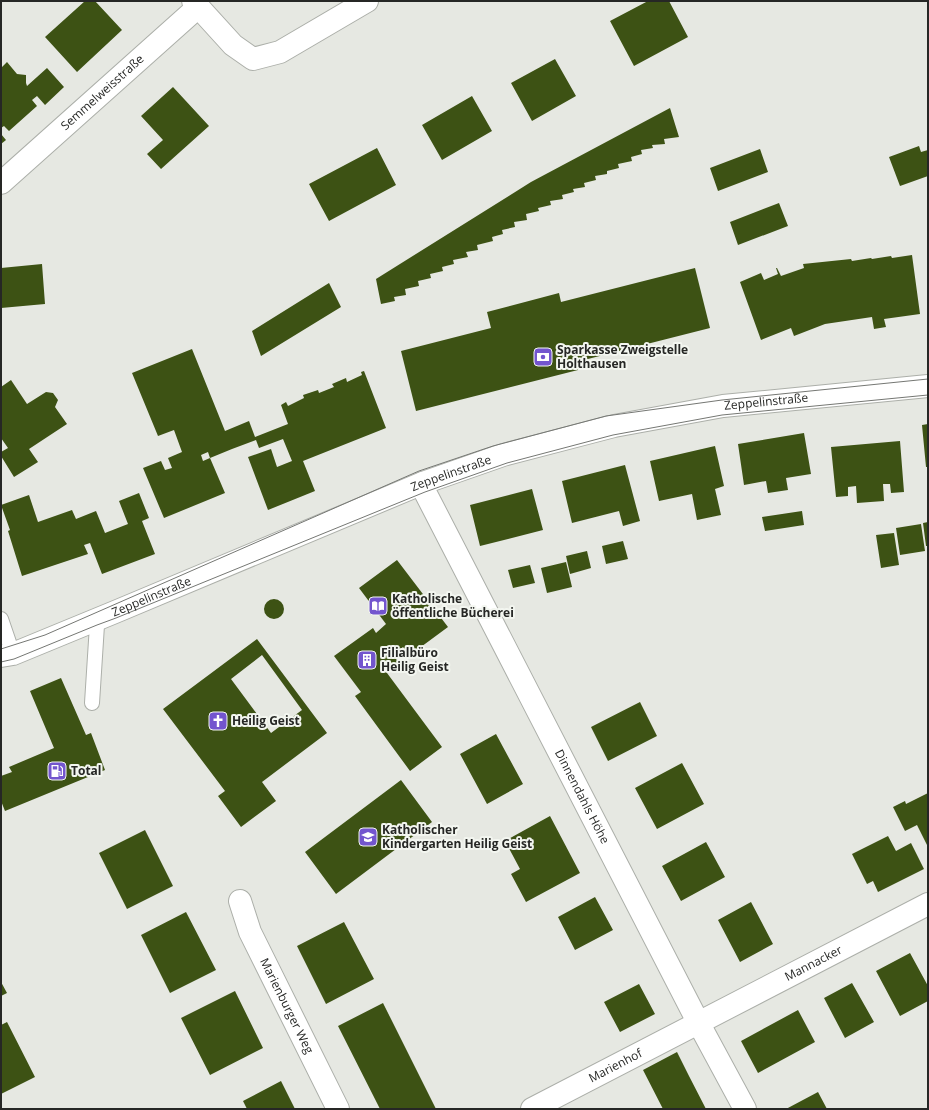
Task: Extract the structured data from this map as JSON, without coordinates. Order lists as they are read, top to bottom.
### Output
{
  "streets": {
    "street": [
      "Semmelweisstraße",
      "Zeppelinstraße",
      "Dinnendahls Höhe",
      "Mannacker",
      "Marienburger Weg",
      "Marienhof"
    ]
  },
  "crossings": [
    ["Zeppelinstraße", "Dinnendahls Höhe"],
    ["Dinnendahls Höhe", "Mannacker"],
    ["Dinnendahls Höhe", "Marienhof"],
    ["Mannacker", "Marienhof"]
  ],
  "places": {
    "bank": ["Sparkasse Zweigstelle Holthausen"],
    "library": ["Katholische öffentliche Bücherei"],
    "building": ["Filialbüro Heilig Geist"],
    "church": ["Heilig Geist"],
    "fuel station": ["Total"],
    "school or university": ["Katholischer Kindergarten Heilig Geist"]
  }
}
